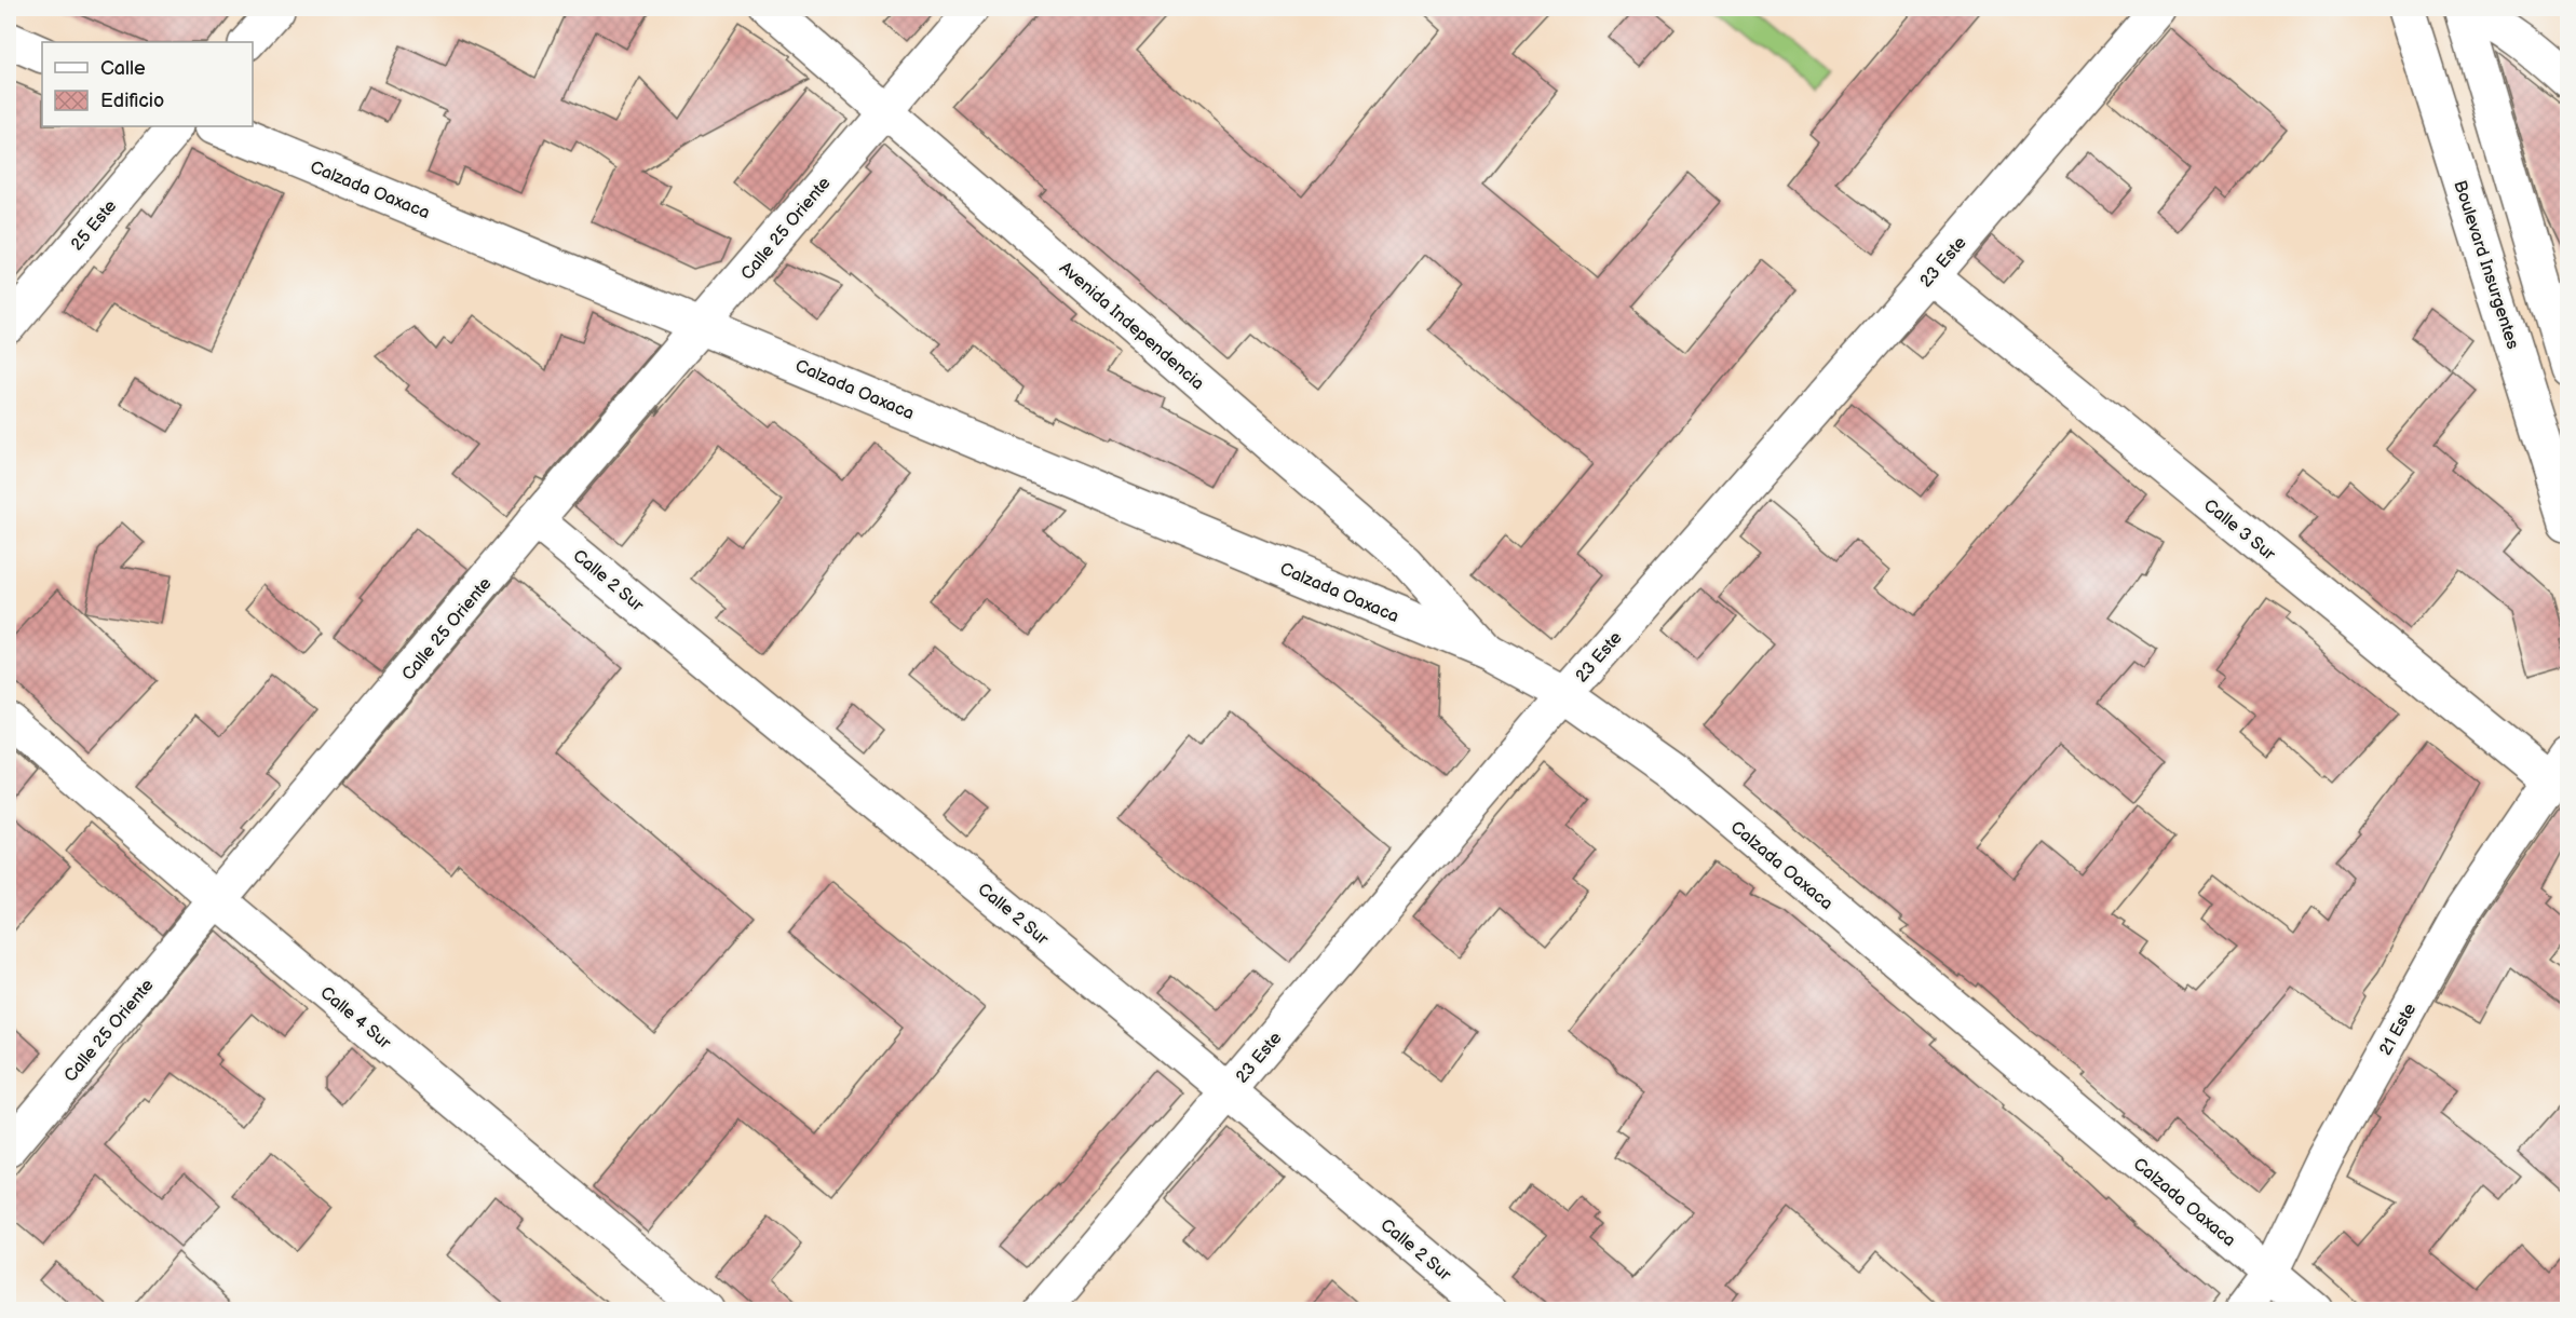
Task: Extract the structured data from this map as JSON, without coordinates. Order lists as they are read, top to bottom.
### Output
{
  "streets": {
    "street": [
      "Calzada Oaxaca",
      "25 Este",
      "Calle 25 Oriente",
      "23 Este",
      "Boulevard Insurgentes",
      "Avenida Independencia",
      "Calle 3 Sur",
      "Calle 2 Sur",
      "Calle 4 Sur",
      "21 Este"
    ]
  },
  "crossings": [
    ["Calzada Oaxaca", "Calle 25 Oriente"],
    ["Calzada Oaxaca", "23 Este"],
    ["Calzada Oaxaca", "Avenida Independencia"],
    ["Calzada Oaxaca", "21 Este"],
    ["Calle 25 Oriente", "Avenida Independencia"],
    ["Calle 25 Oriente", "Calle 2 Sur"],
    ["Calle 25 Oriente", "Calle 4 Sur"],
    ["23 Este", "Calle 3 Sur"],
    ["23 Este", "Calle 2 Sur"],
    ["Calle 3 Sur", "21 Este"]
  ],
  "legend": ["Calle", "Edificio"]
}
